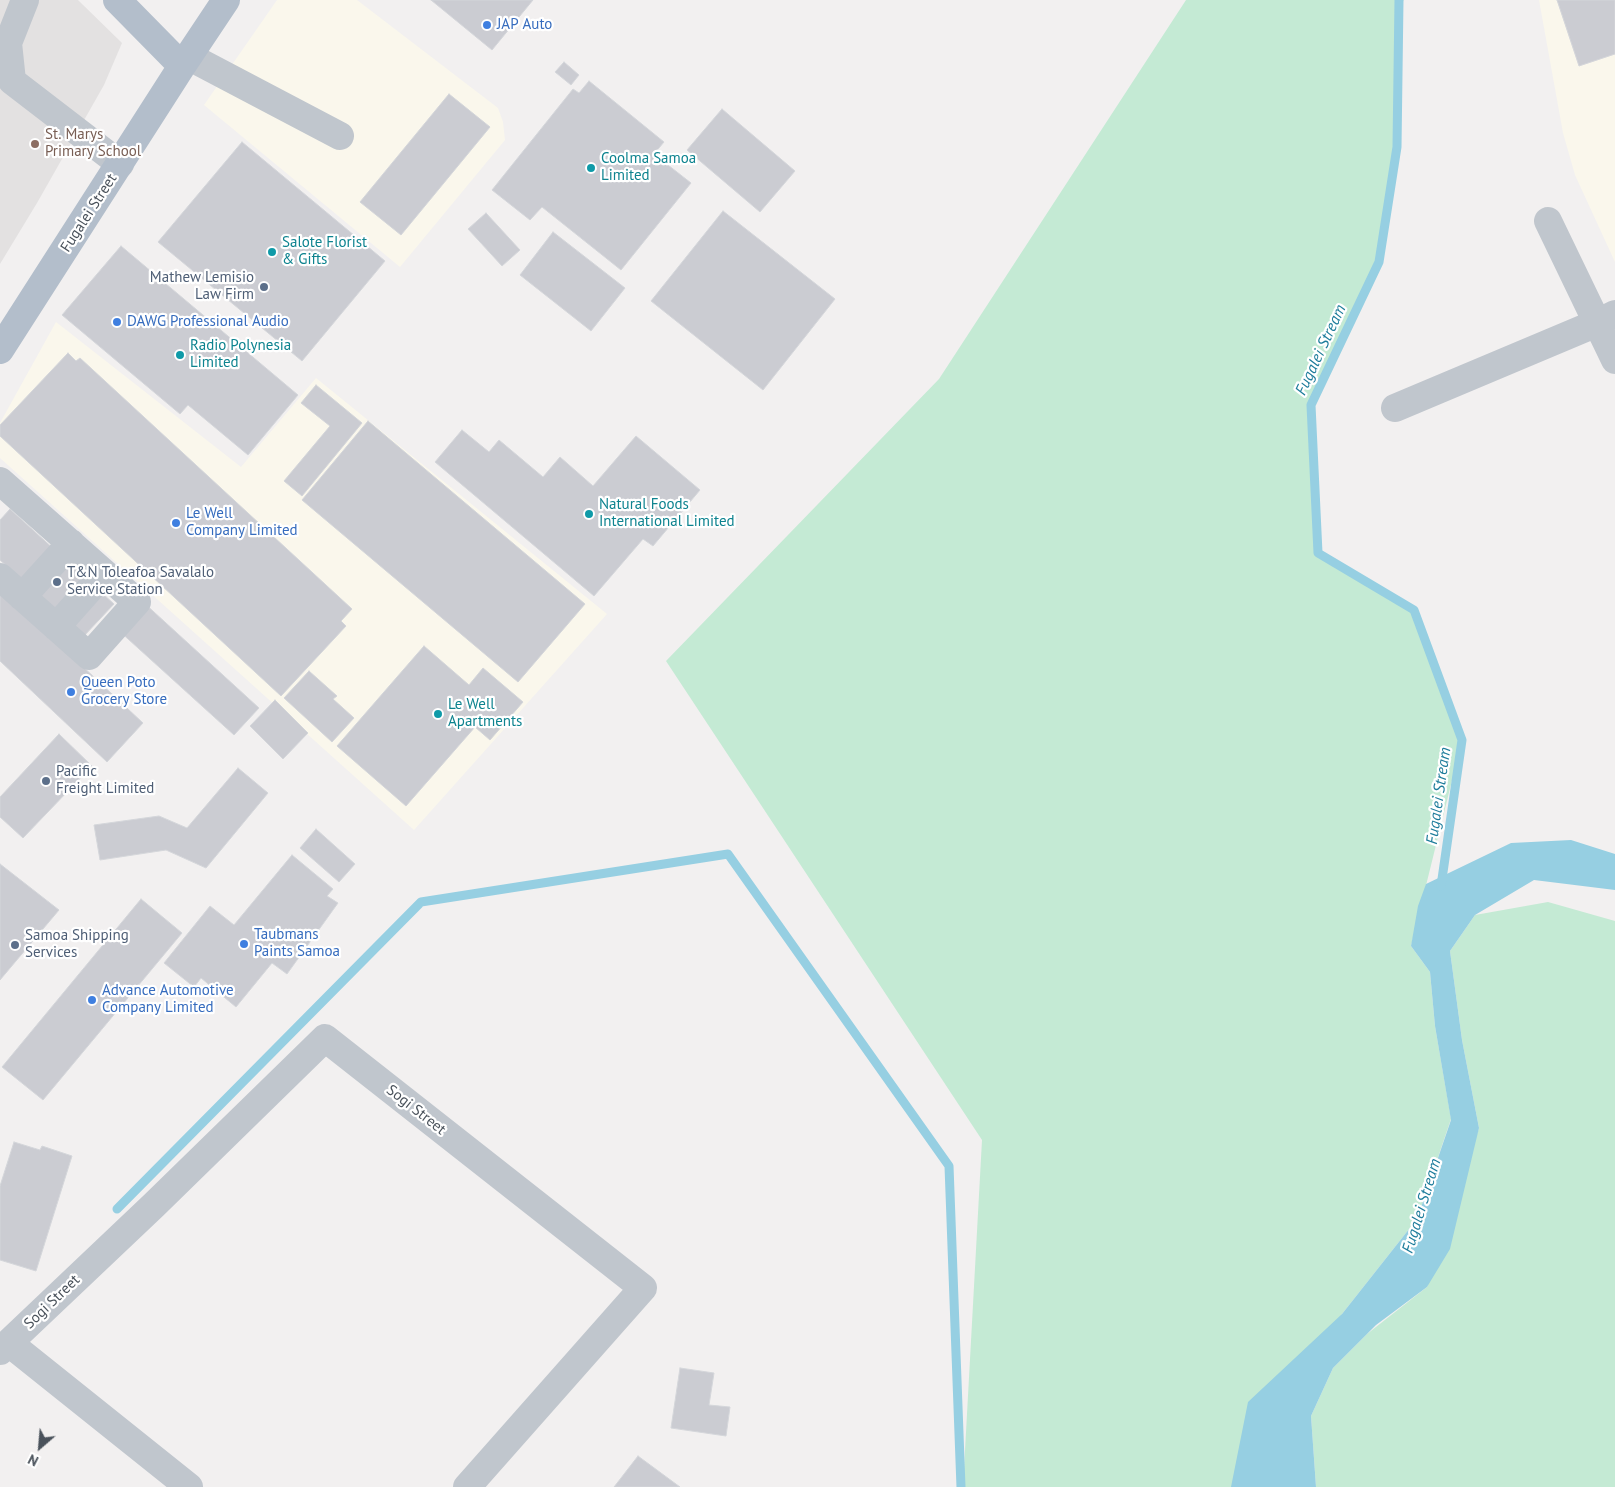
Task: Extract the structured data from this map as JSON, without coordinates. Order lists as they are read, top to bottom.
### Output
{
  "streets": {
    "main road": ["Fugalei Street"],
    "street": ["Sogi Street"]
  },
  "water": ["Fugalei Stream"],
  "places": [
    "JAP Auto",
    "St. Marys Primary School",
    "Coolma Samoa Limited",
    "Salote Florist & Gifts",
    "Mathew Lemisio Law Firm",
    "DAWG Professional Audio",
    "Radio Polynesia Limited",
    "Natural Foods International Limited",
    "Le Well Company Limited",
    "T&N Toleafoa Savalalo Service Station",
    "Queen Poto Grocery Store",
    "Le Well Apartments",
    "Pacific Freight Limited",
    "Taubmans Paints Samoa",
    "Samoa Shipping Services",
    "Advance Automotive Company Limited"
  ],
  "north": "bottom left"
}
